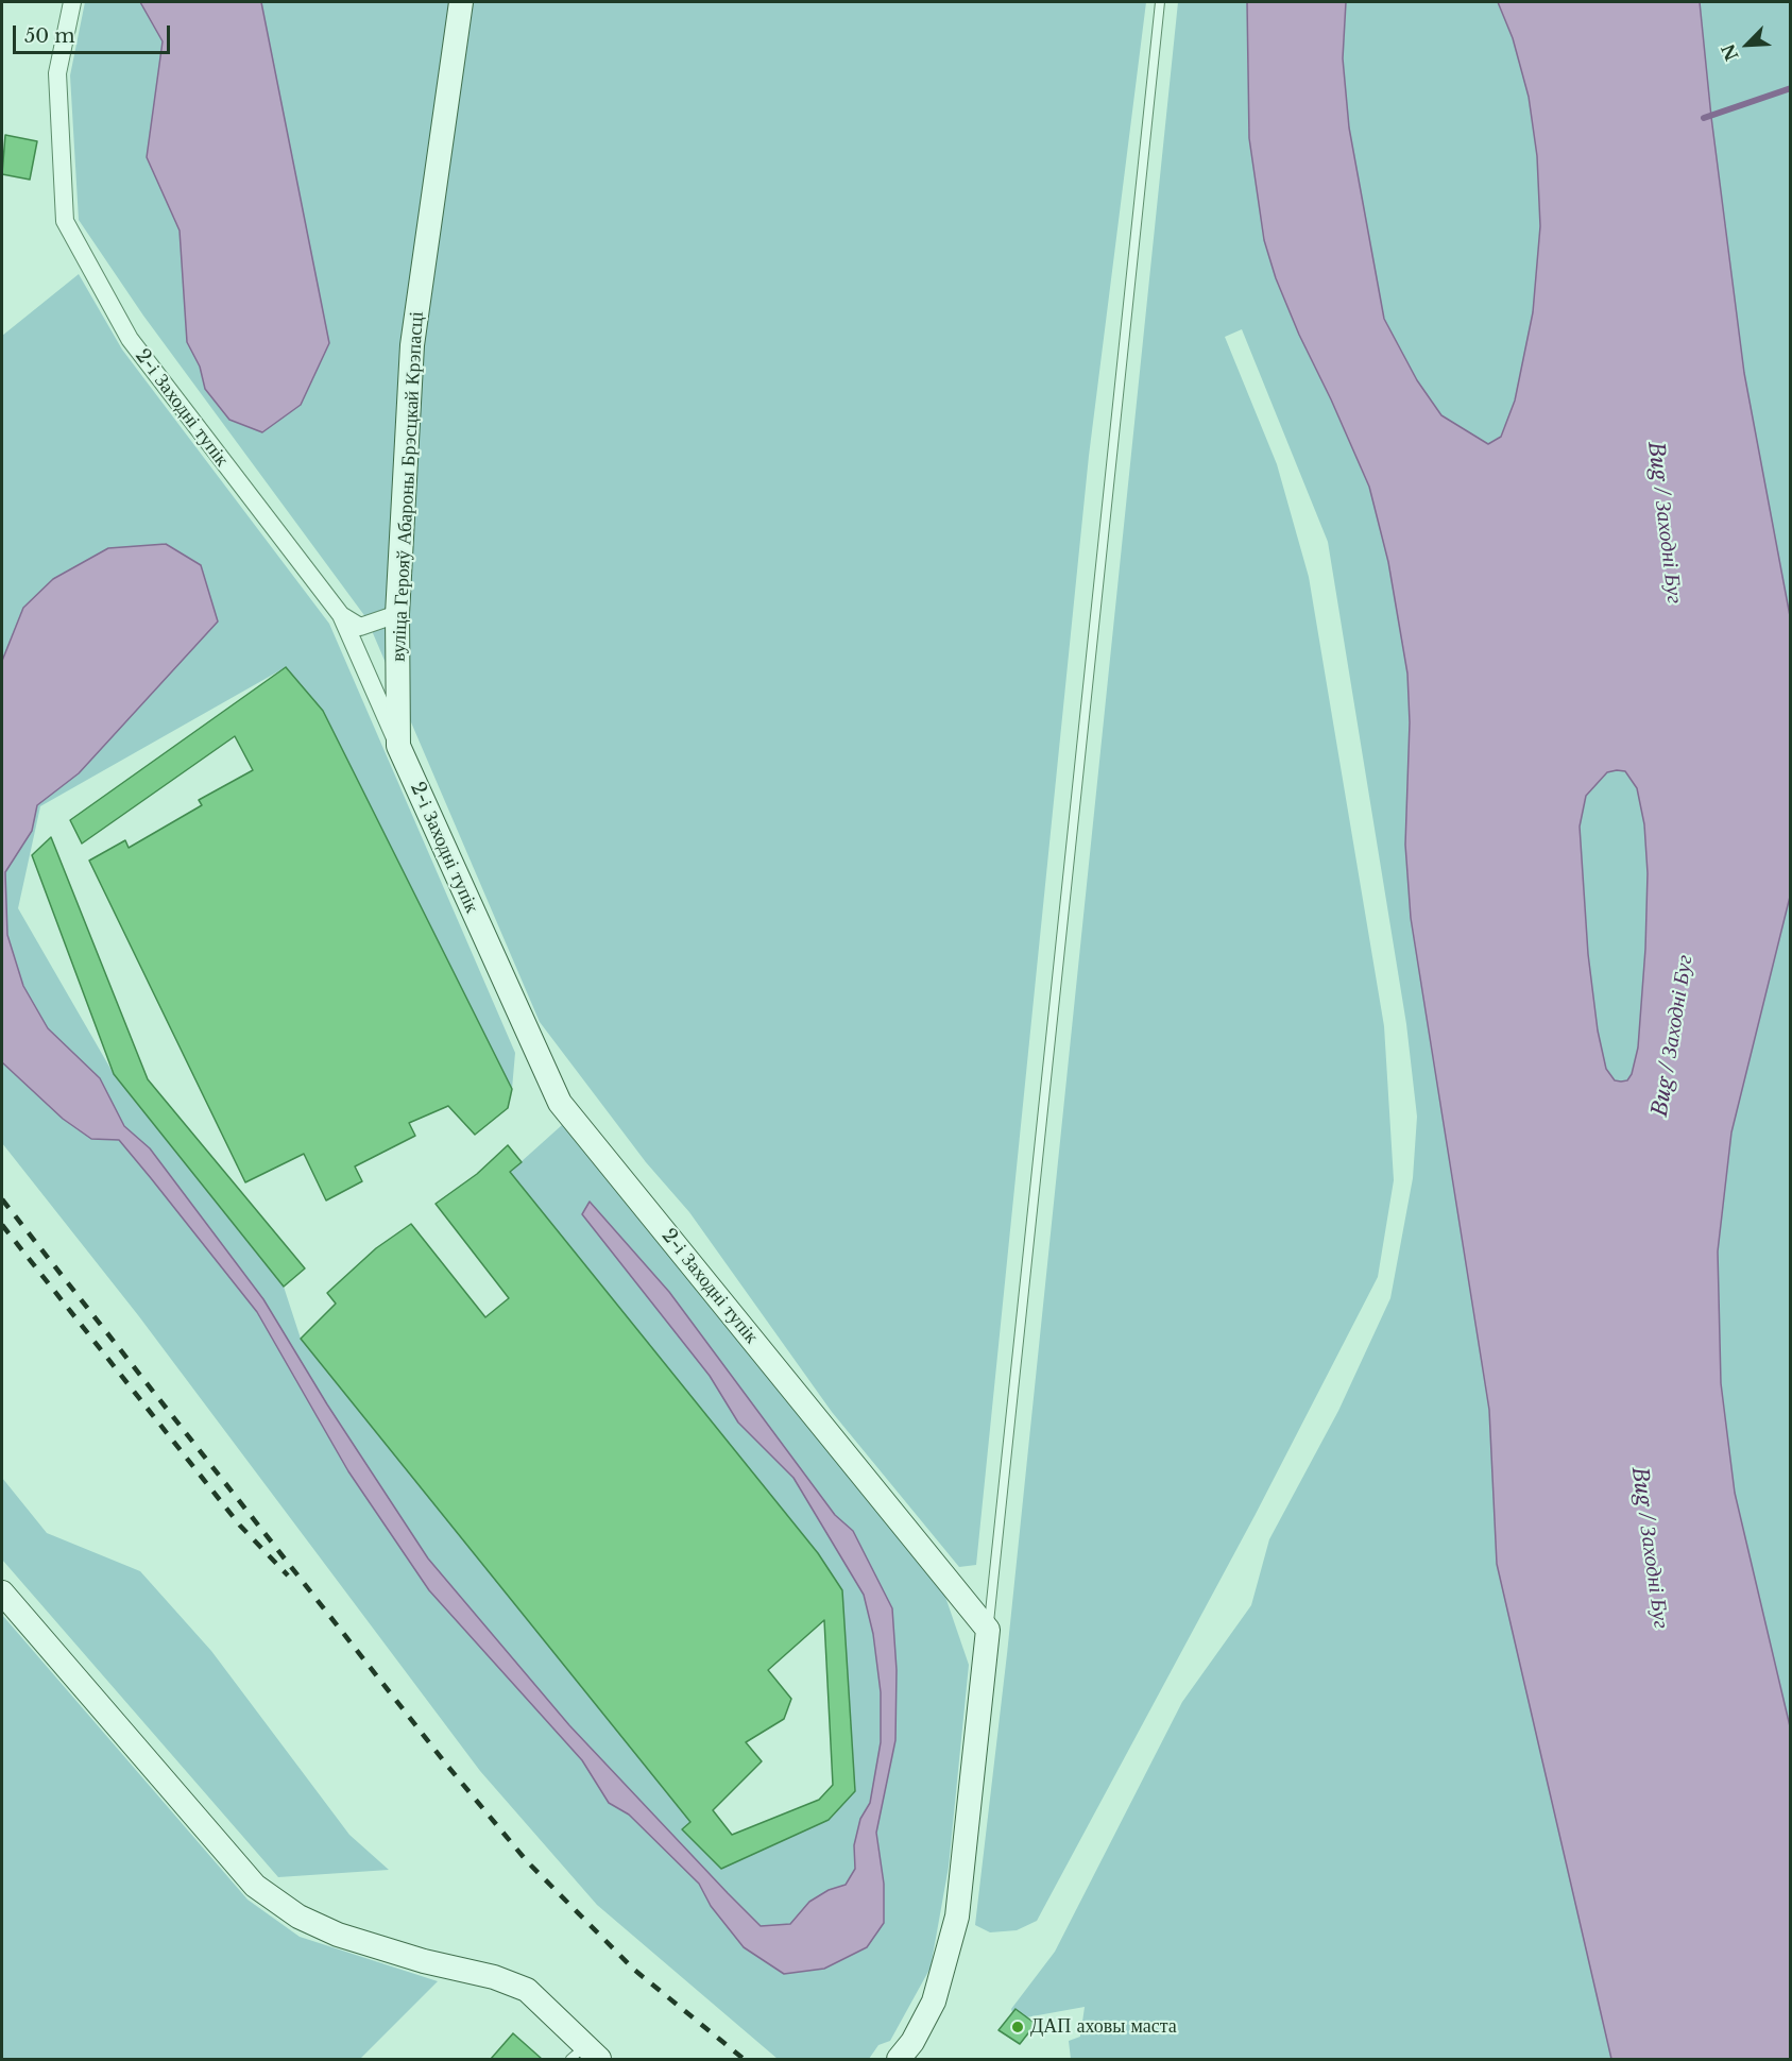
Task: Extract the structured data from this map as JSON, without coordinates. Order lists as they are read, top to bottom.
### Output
{
  "streets": {
    "main road": ["2-і Заходні тупік", "вуліца Герояў Абароны Брэсцкай Крэпасці"]
  },
  "crossings": [
    ["2-і Заходні тупік", "вуліца Герояў Абароны Брэсцкай Крэпасці"]
  ],
  "water": ["Bug / Заходні Буг"],
  "places": ["ДАП аховы маста"],
  "scale_bar": "50 m",
  "north": "bottom left"
}
